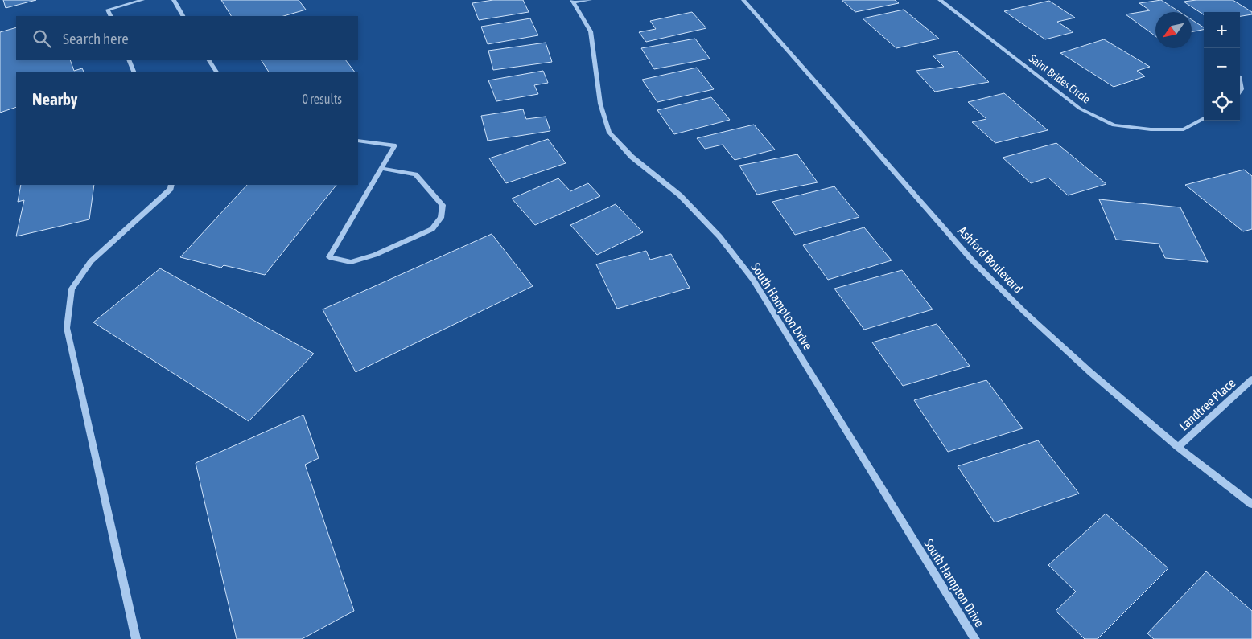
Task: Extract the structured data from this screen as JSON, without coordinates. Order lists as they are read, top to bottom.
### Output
{
  "streets": {
    "street": [
      "Saint Brides Circle",
      "Ashford Boulevard",
      "South Hampton Drive",
      "Landtree Place"
    ]
  },
  "crossings": [
    ["Ashford Boulevard", "Landtree Place"]
  ],
  "north": "bottom left",
  "page": {
    "map_buttons": ["+", "−"],
    "search": "Search here",
    "heading": ["Nearby", "0 results"]
  }
}
